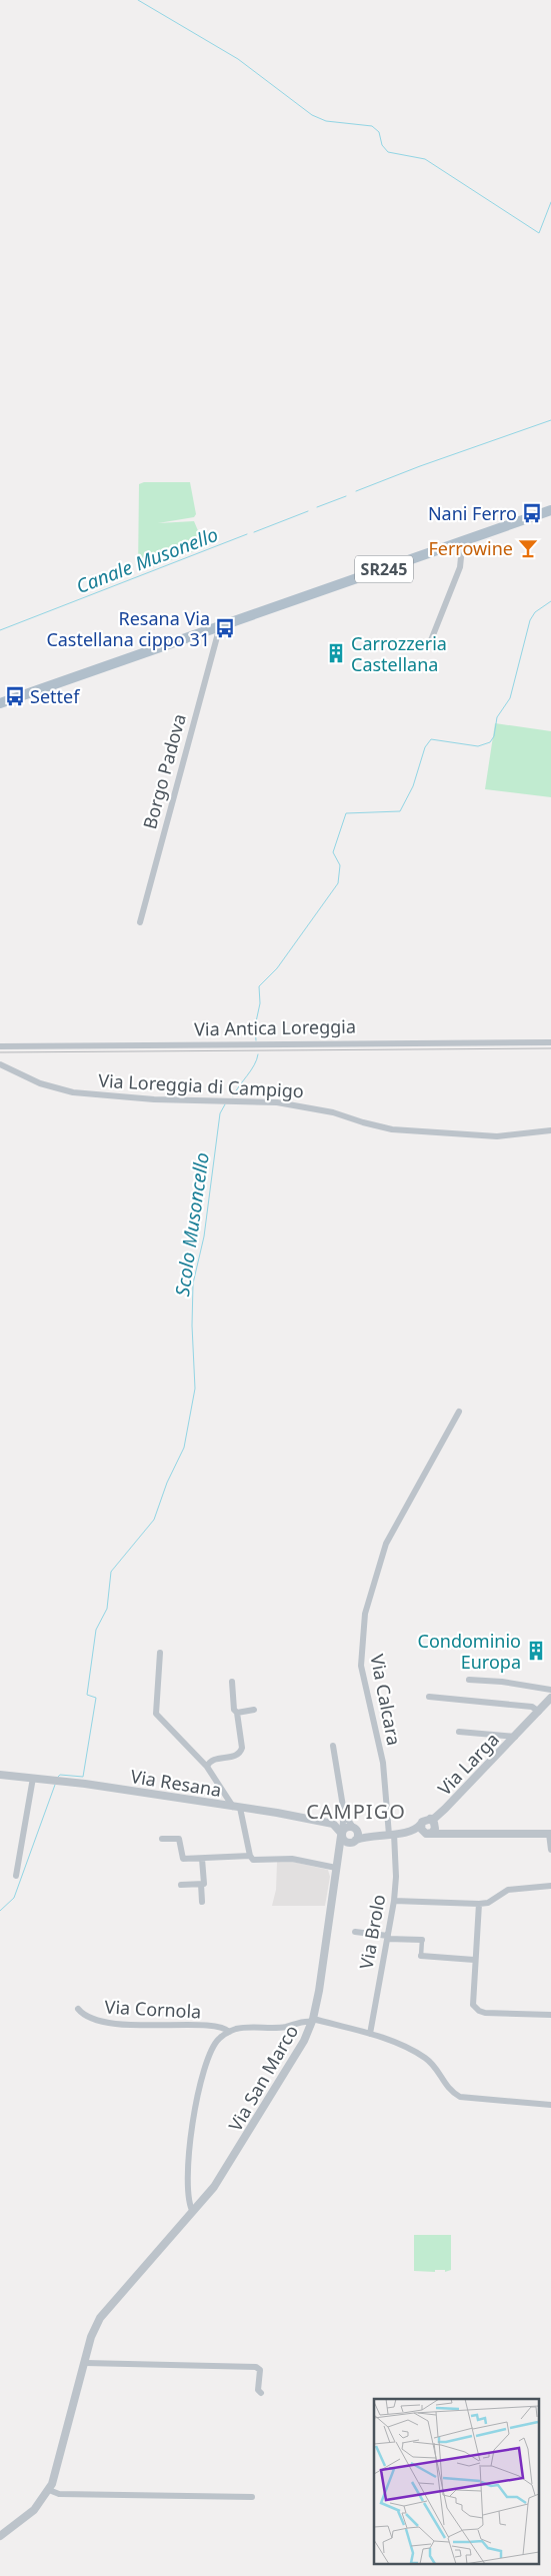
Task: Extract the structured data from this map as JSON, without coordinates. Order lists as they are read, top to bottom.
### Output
{
  "streets": {
    "main road": ["SR245"],
    "street": [
      "Borgo Padova",
      "Via Antica Loreggia",
      "Via Loreggia di Campigo",
      "Via Calcara",
      "Via Larga",
      "Via Resana",
      "Via Brolo",
      "Via Cornola",
      "Via San Marco"
    ]
  },
  "crossings": [
    ["SR245", "Borgo Padova"],
    ["Via Calcara", "Via Brolo"],
    ["Via Resana", "Via San Marco"]
  ],
  "districts": ["CAMPIGO"],
  "water": ["Canale Musonello", "Scolo Musoncello"],
  "places": {
    "bus stop": ["Nani Ferro", "Resana Via Castellana cippo 31", "Settef"],
    "bar": ["Ferrowine"],
    "building": ["Carrozzeria Castellana", "Condominio Europa"]
  }
}
